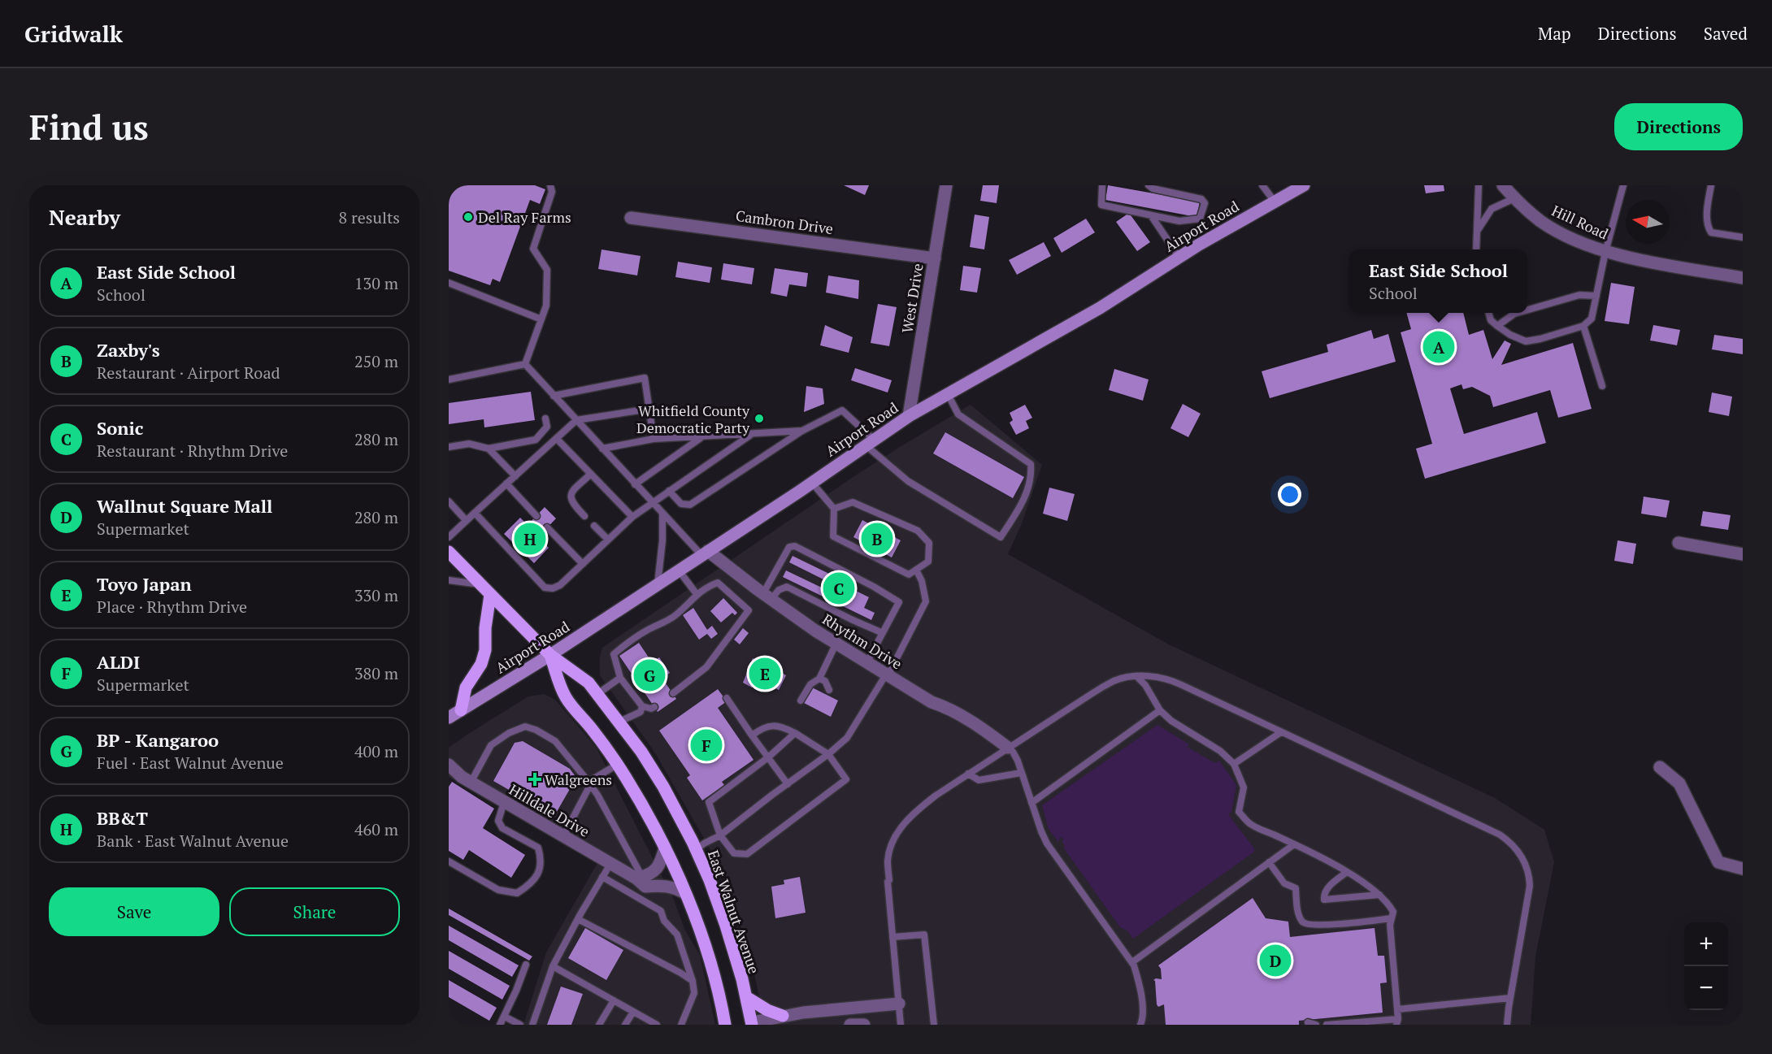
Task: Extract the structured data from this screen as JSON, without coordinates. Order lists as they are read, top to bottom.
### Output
{
  "streets": {
    "main road": ["East Walnut Avenue"],
    "street": [
      "Cambron Drive",
      "Hill Road",
      "Airport Road",
      "West Drive",
      "Rhythm Drive",
      "Hilldale Drive"
    ]
  },
  "crossings": [
    ["Cambron Drive", "West Drive"],
    ["Airport Road", "West Drive"],
    ["Airport Road", "Rhythm Drive"],
    ["Airport Road", "East Walnut Avenue"],
    ["Hilldale Drive", "East Walnut Avenue"]
  ],
  "places": {
    "other": ["Del Ray Farms", "Whitfield County Democratic Party"],
    "health": ["Walgreens"]
  },
  "north": "left",
  "page": {
    "header": "Gridwalk",
    "nav": ["Map", "Directions", "Saved"],
    "buttons": [
      "Directions",
      ["Save", "Share"]
    ],
    "title": "Find us",
    "heading": ["Nearby", "8 results"],
    "list": [
      {
        "mark": "A",
        "name": "East Side School",
        "note": "School",
        "value": "130 m"
      },
      {
        "mark": "B",
        "name": "Zaxby's",
        "note": "Restaurant · Airport Road",
        "value": "250 m"
      },
      {
        "mark": "C",
        "name": "Sonic",
        "note": "Restaurant · Rhythm Drive",
        "value": "280 m"
      },
      {
        "mark": "D",
        "name": "Wallnut Square Mall",
        "note": "Supermarket",
        "value": "280 m"
      },
      {
        "mark": "E",
        "name": "Toyo Japan",
        "note": "Place · Rhythm Drive",
        "value": "330 m"
      },
      {
        "mark": "F",
        "name": "ALDI",
        "note": "Supermarket",
        "value": "380 m"
      },
      {
        "mark": "G",
        "name": "BP - Kangaroo",
        "note": "Fuel · East Walnut Avenue",
        "value": "400 m"
      },
      {
        "mark": "H",
        "name": "BB&T",
        "note": "Bank · East Walnut Avenue",
        "value": "460 m"
      }
    ],
    "popup": ["East Side School", "School"],
    "pins": [
      "A",
      "B",
      "H",
      "C",
      "E",
      "G",
      "F",
      "D"
    ],
    "map_buttons": ["+", "−"]
  }
}
